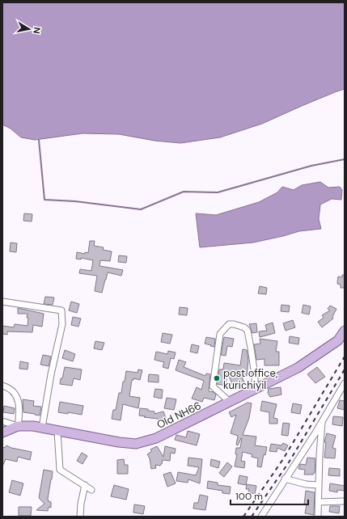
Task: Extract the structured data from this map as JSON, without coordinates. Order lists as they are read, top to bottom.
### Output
{
  "streets": {
    "main road": ["Old NH66"]
  },
  "places": ["post office, kurichiyil"],
  "scale_bar": "100 m",
  "north": "right"
}
